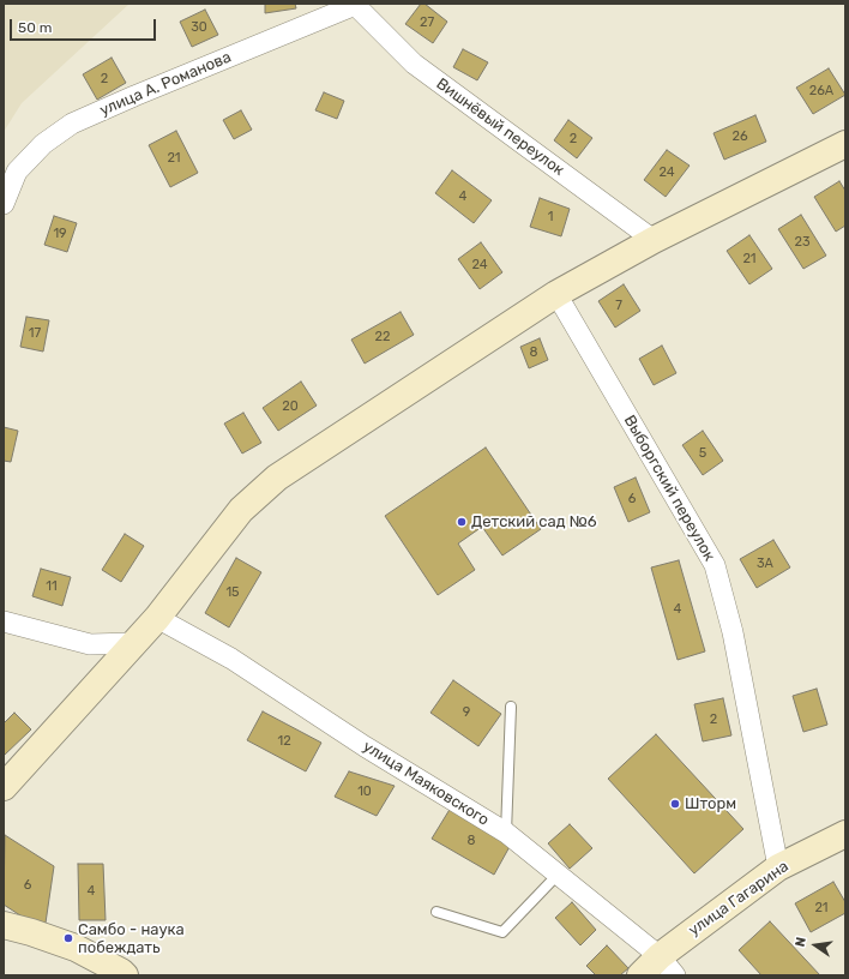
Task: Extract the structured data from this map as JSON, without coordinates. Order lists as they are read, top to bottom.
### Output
{
  "streets": {
    "street": [
      "улица А. Романова",
      "Вишнёвый переулок",
      "Выборгский переулок",
      "улица Маяковского",
      "улица Гагарина"
    ]
  },
  "crossings": [
    ["улица А. Романова", "Вишнёвый переулок"],
    ["Выборгский переулок", "улица Гагарина"],
    ["улица Маяковского", "улица Гагарина"]
  ],
  "places": ["Детский сад №6", "Шторм", "Самбо - наука побеждать"],
  "house_numbers": [
    "27",
    "30",
    "2",
    "26А",
    "26",
    "2",
    "21",
    "24",
    "4",
    "1",
    "19",
    "23",
    "21",
    "24",
    "7",
    "17",
    "22",
    "8",
    "20",
    "5",
    "6",
    "3А",
    "11",
    "15",
    "4",
    "9",
    "2",
    "12",
    "10",
    "8",
    "6",
    "4",
    "21"
  ],
  "scale_bar": "50 m",
  "north": "left"
}
